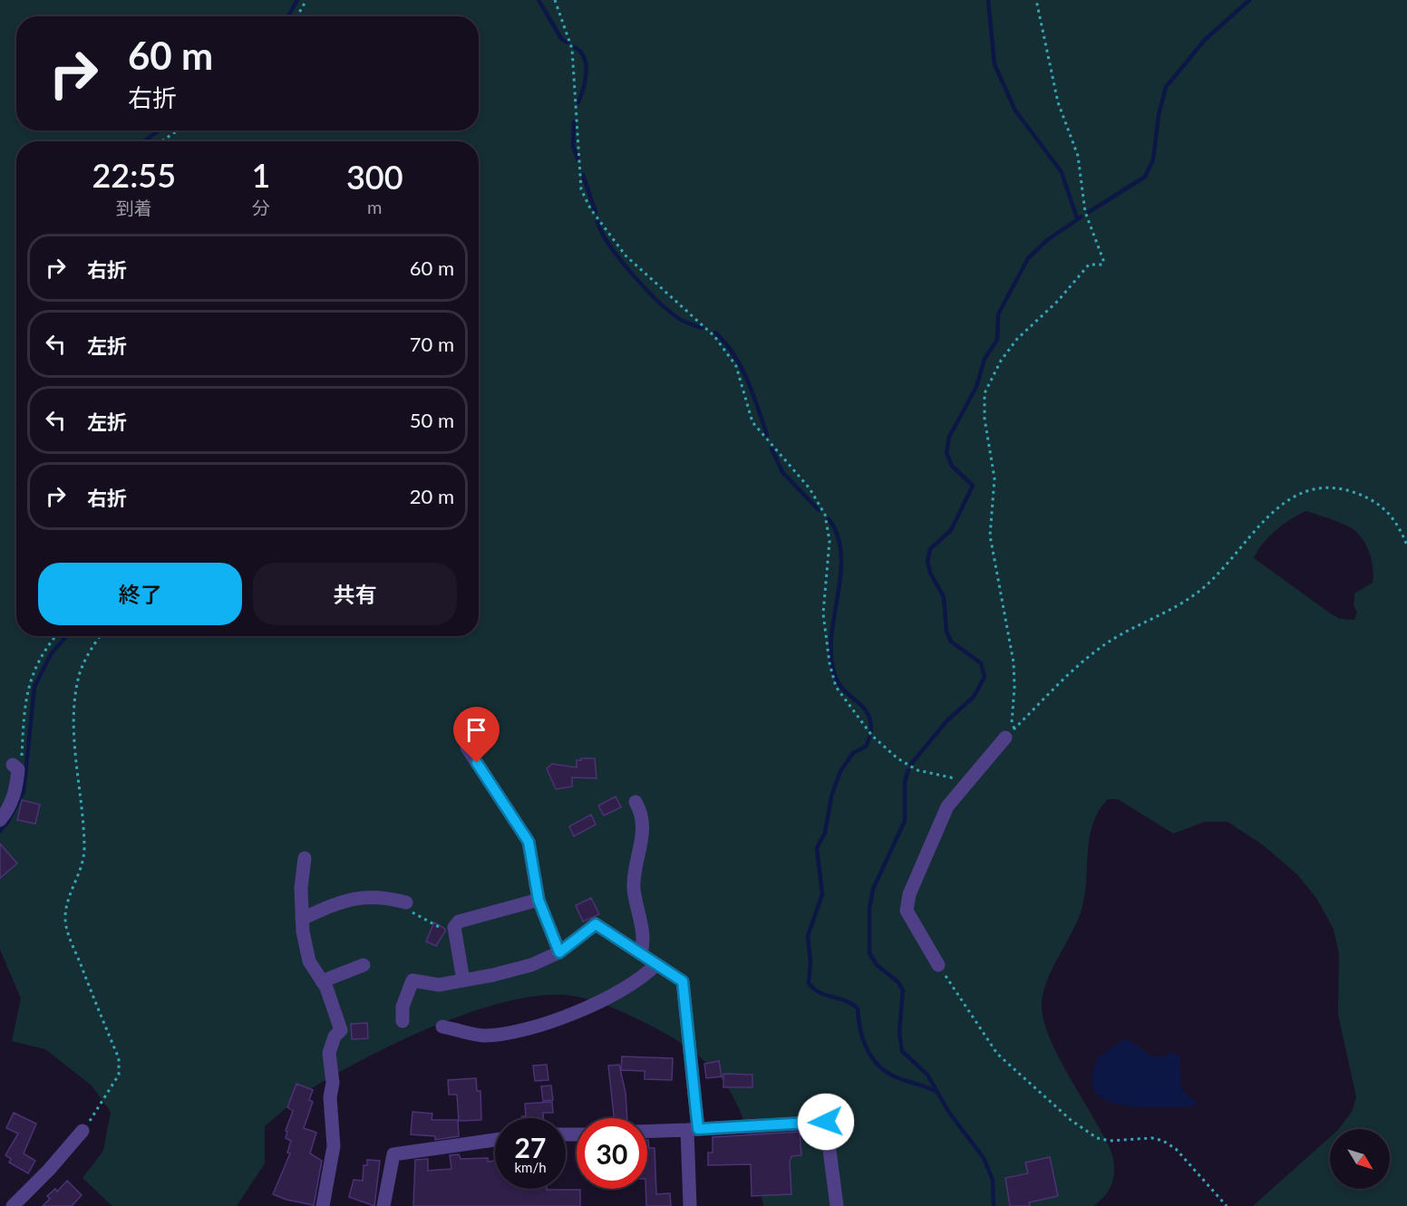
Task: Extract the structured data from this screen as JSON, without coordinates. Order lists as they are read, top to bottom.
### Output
{
  "north": "bottom right",
  "page": {
    "turn": ["60 m", "右折"],
    "eta": [
      "22:55",
      "到着",
      "1",
      "分",
      "300",
      "m"
    ],
    "list": [
      {
        "name": "右折",
        "value": "60 m"
      },
      {
        "name": "左折",
        "value": "70 m"
      },
      {
        "name": "左折",
        "value": "50 m"
      },
      {
        "name": "右折",
        "value": "20 m"
      }
    ],
    "buttons": ["終了", "共有"],
    "speed": "27 km/h",
    "limit": "30"
  }
}
